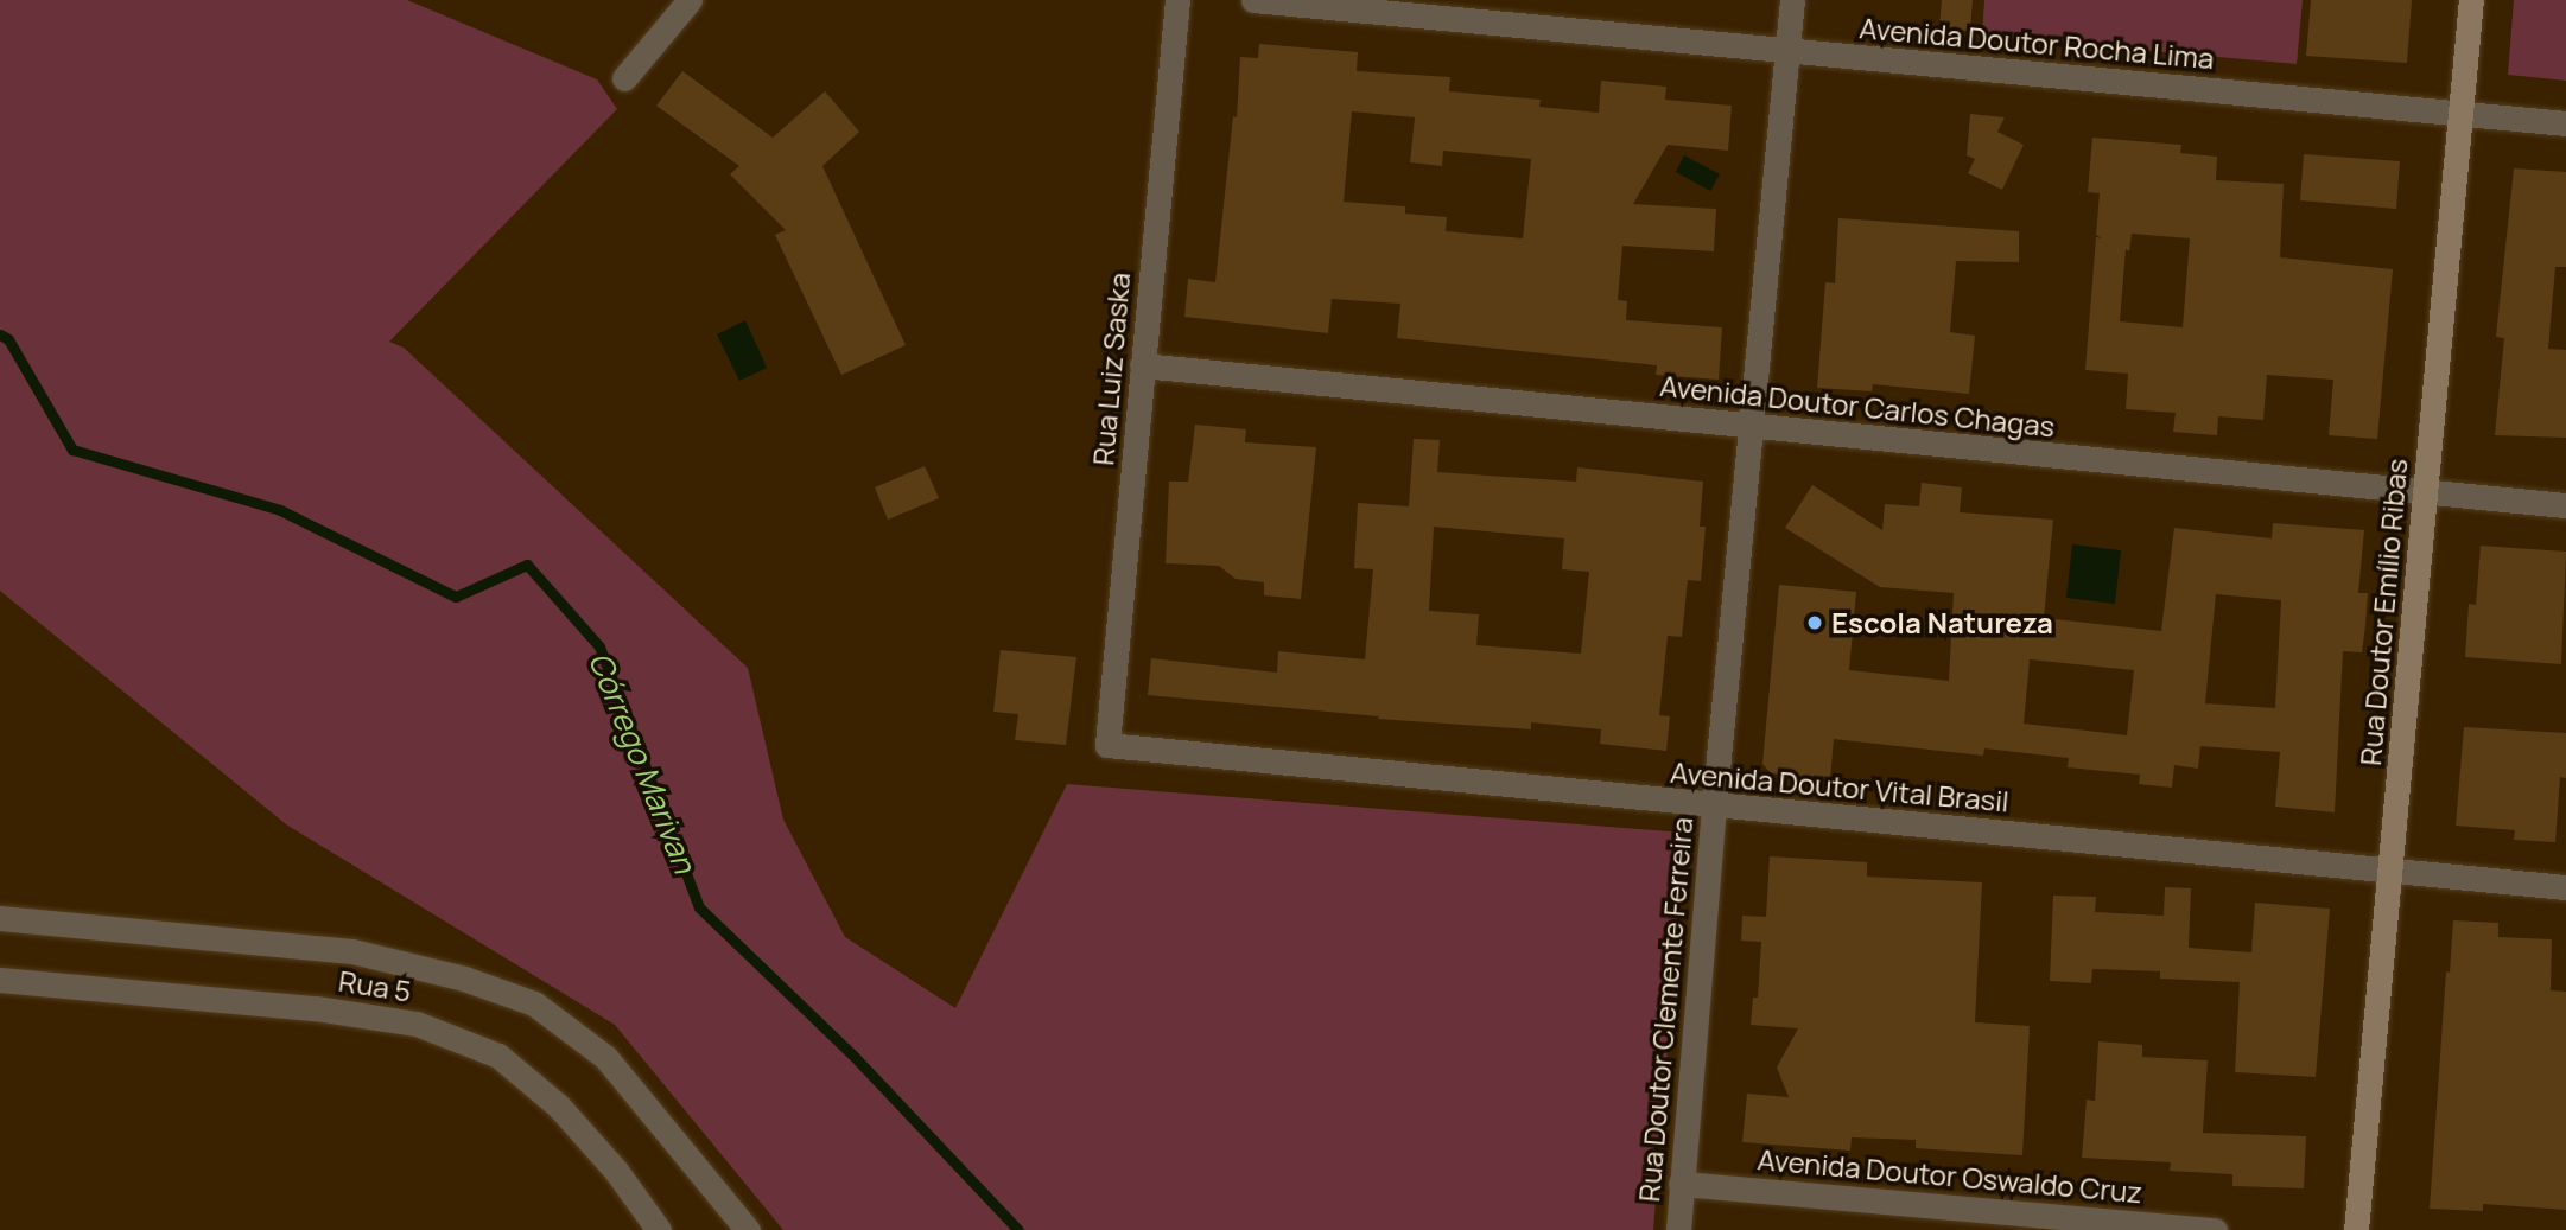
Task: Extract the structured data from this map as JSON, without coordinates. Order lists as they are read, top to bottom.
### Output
{
  "streets": {
    "street": [
      "Avenida Doutor Rocha Lima",
      "Rua Luiz Saska",
      "Avenida Doutor Carlos Chagas",
      "Rua Doutor Emílio Ribas",
      "Avenida Doutor Vital Brasil",
      "Rua 5",
      "Rua Doutor Clemente Ferreira",
      "Avenida Doutor Oswaldo Cruz"
    ]
  },
  "crossings": [
    ["Avenida Doutor Rocha Lima", "Rua Doutor Emílio Ribas"],
    ["Avenida Doutor Rocha Lima", "Rua Doutor Clemente Ferreira"],
    ["Rua Luiz Saska", "Avenida Doutor Carlos Chagas"],
    ["Rua Luiz Saska", "Avenida Doutor Vital Brasil"],
    ["Avenida Doutor Carlos Chagas", "Rua Doutor Emílio Ribas"],
    ["Avenida Doutor Carlos Chagas", "Rua Doutor Clemente Ferreira"],
    ["Rua Doutor Emílio Ribas", "Avenida Doutor Vital Brasil"],
    ["Avenida Doutor Vital Brasil", "Rua Doutor Clemente Ferreira"],
    ["Rua Doutor Clemente Ferreira", "Avenida Doutor Oswaldo Cruz"]
  ],
  "water": ["Córrego Marivan"],
  "places": ["Escola Natureza"]
}
